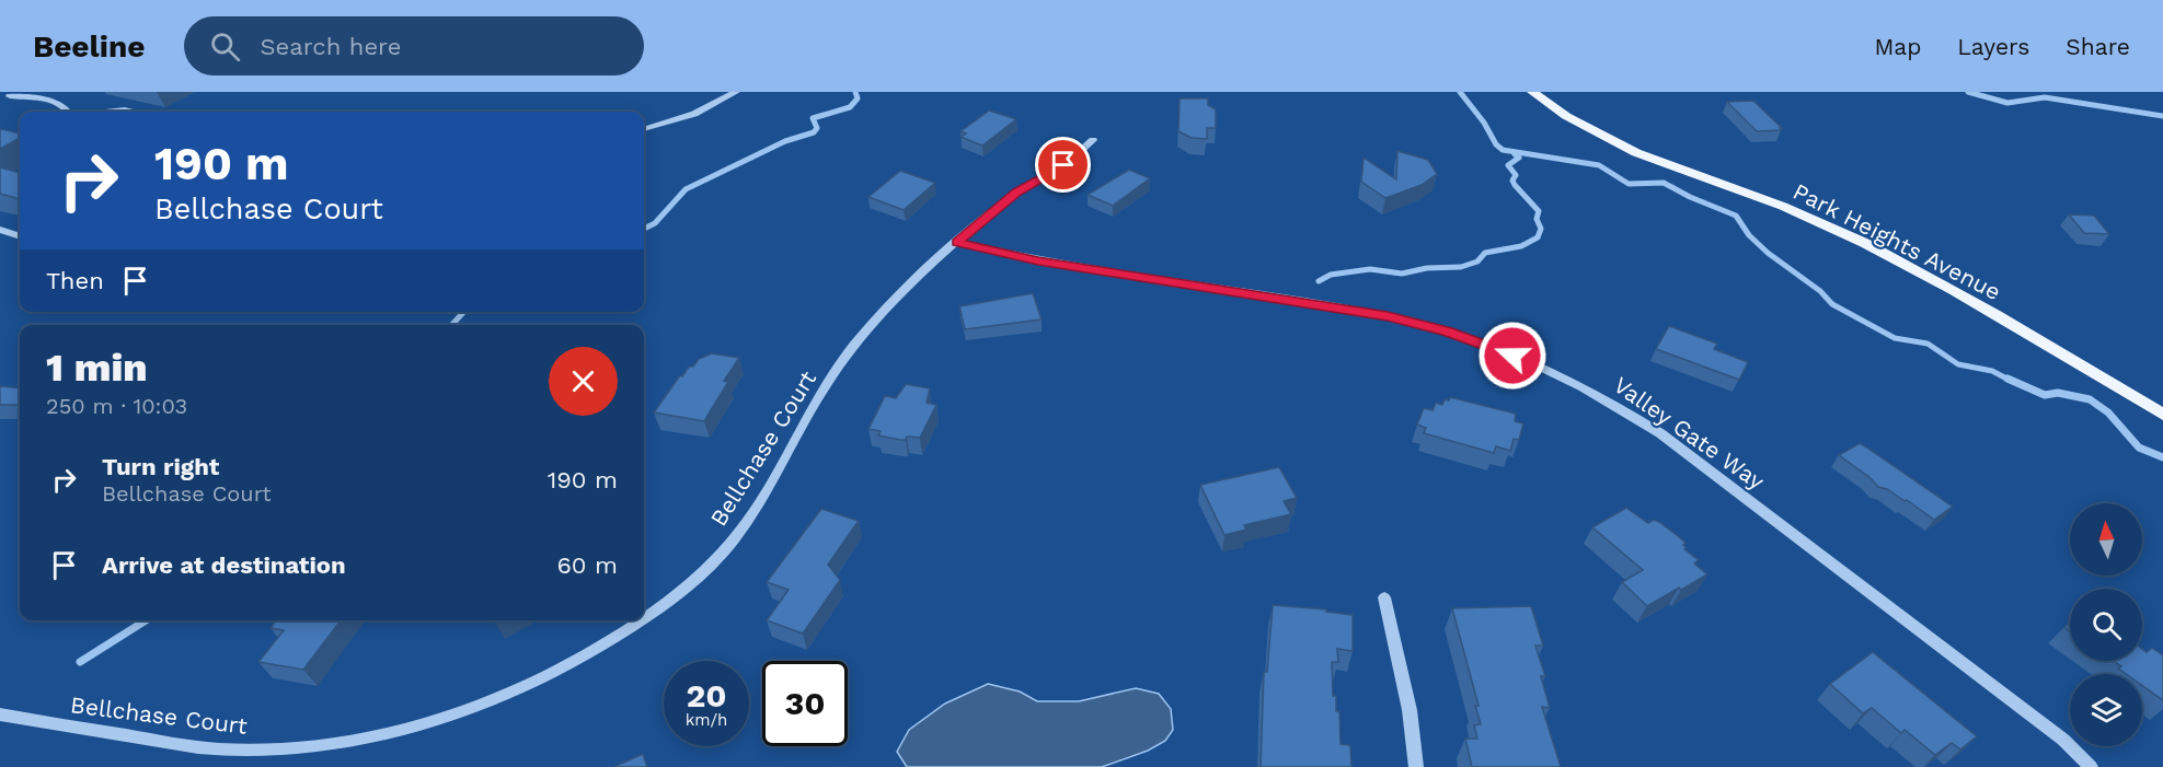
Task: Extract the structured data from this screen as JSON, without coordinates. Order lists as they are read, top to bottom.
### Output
{
  "streets": {
    "main road": ["Park Heights Avenue"],
    "street": ["Valley Gate Way", "Bellchase Court"]
  },
  "crossings": [
    ["Valley Gate Way", "Bellchase Court"]
  ],
  "north": "top",
  "page": {
    "header": "Beeline",
    "search": "Search here",
    "nav": ["Map", "Layers", "Share"],
    "turn": ["190 m", "Bellchase Court"],
    "then": "Then",
    "heading": ["1 min", "250 m · 10:03"],
    "list": [
      {
        "name": "Turn right",
        "note": "Bellchase Court",
        "value": "190 m"
      },
      {
        "name": "Arrive at destination",
        "value": "60 m"
      }
    ],
    "speed": "20 km/h",
    "limit": "30"
  }
}
